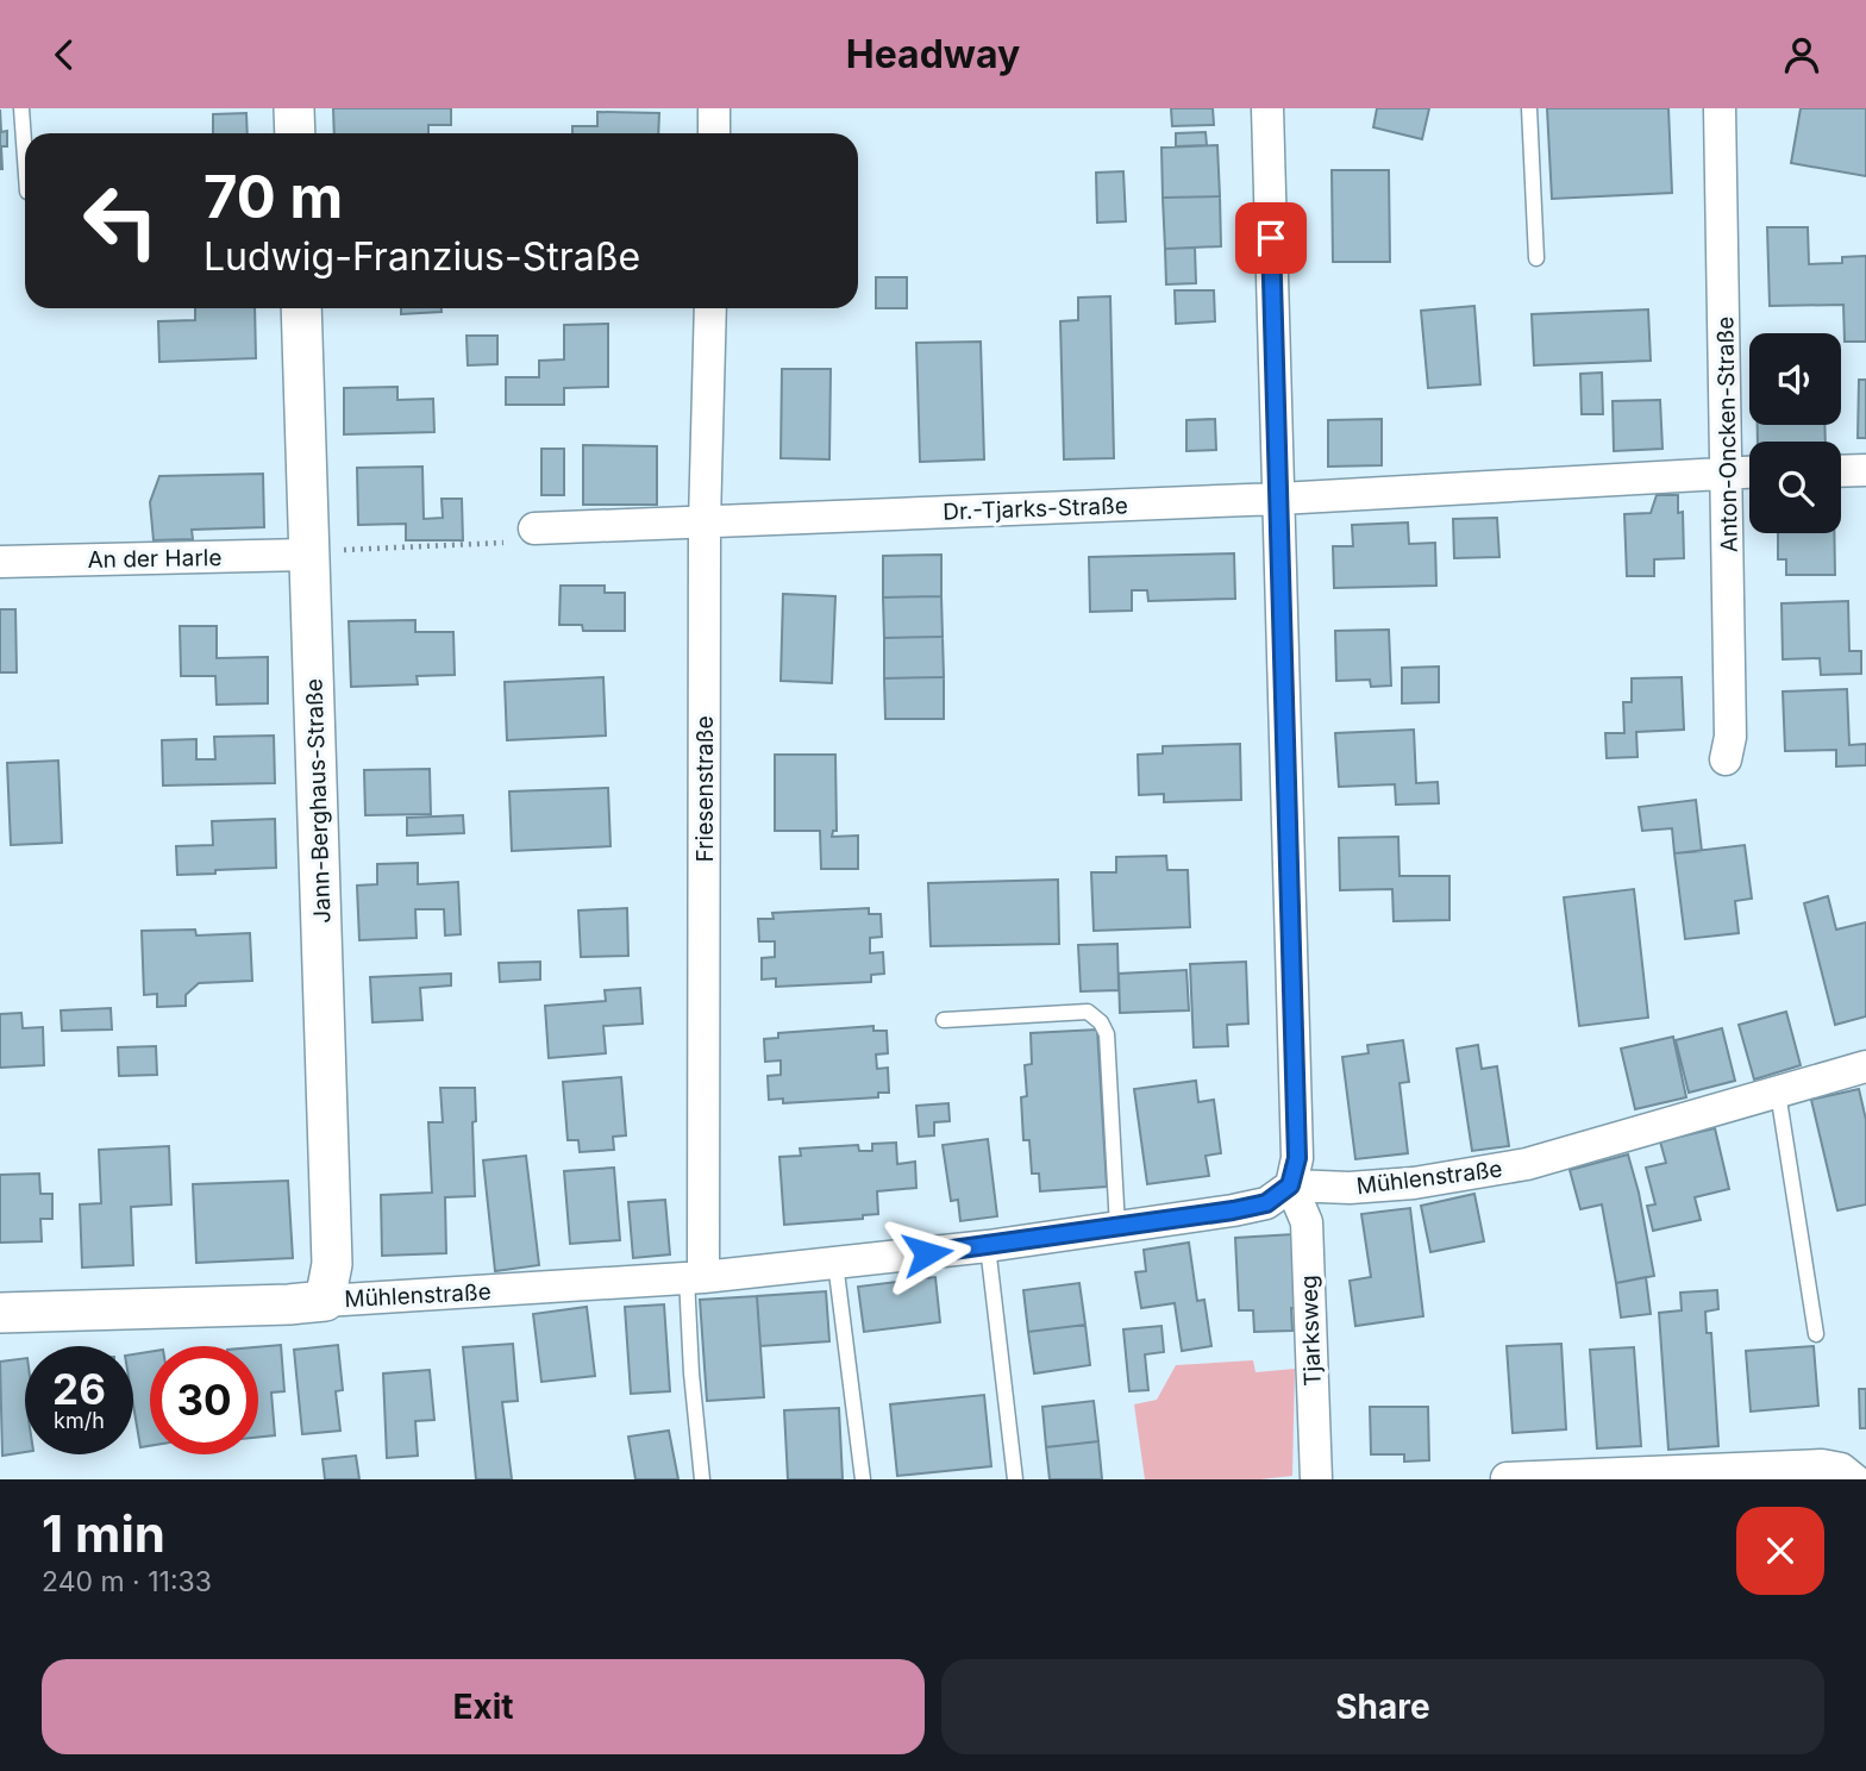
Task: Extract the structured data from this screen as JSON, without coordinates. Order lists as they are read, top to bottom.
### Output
{
  "streets": {
    "street": [
      "Anton-Oncken-Straße",
      "Dr.-Tjarks-Straße",
      "An der Harle",
      "Friesenstraße",
      "Jann-Berghaus-Straße",
      "Mühlenstraße",
      "Tjarksweg"
    ]
  },
  "crossings": [
    ["Anton-Oncken-Straße", "Dr.-Tjarks-Straße"],
    ["Dr.-Tjarks-Straße", "Friesenstraße"],
    ["An der Harle", "Jann-Berghaus-Straße"],
    ["Friesenstraße", "Mühlenstraße"],
    ["Jann-Berghaus-Straße", "Mühlenstraße"],
    ["Mühlenstraße", "Tjarksweg"]
  ],
  "page": {
    "header": "Headway",
    "turn": ["70 m", "Ludwig-Franzius-Straße"],
    "speed": "26 km/h",
    "limit": "30",
    "heading": ["1 min", "240 m · 11:33"],
    "buttons": ["Exit", "Share"]
  }
}
